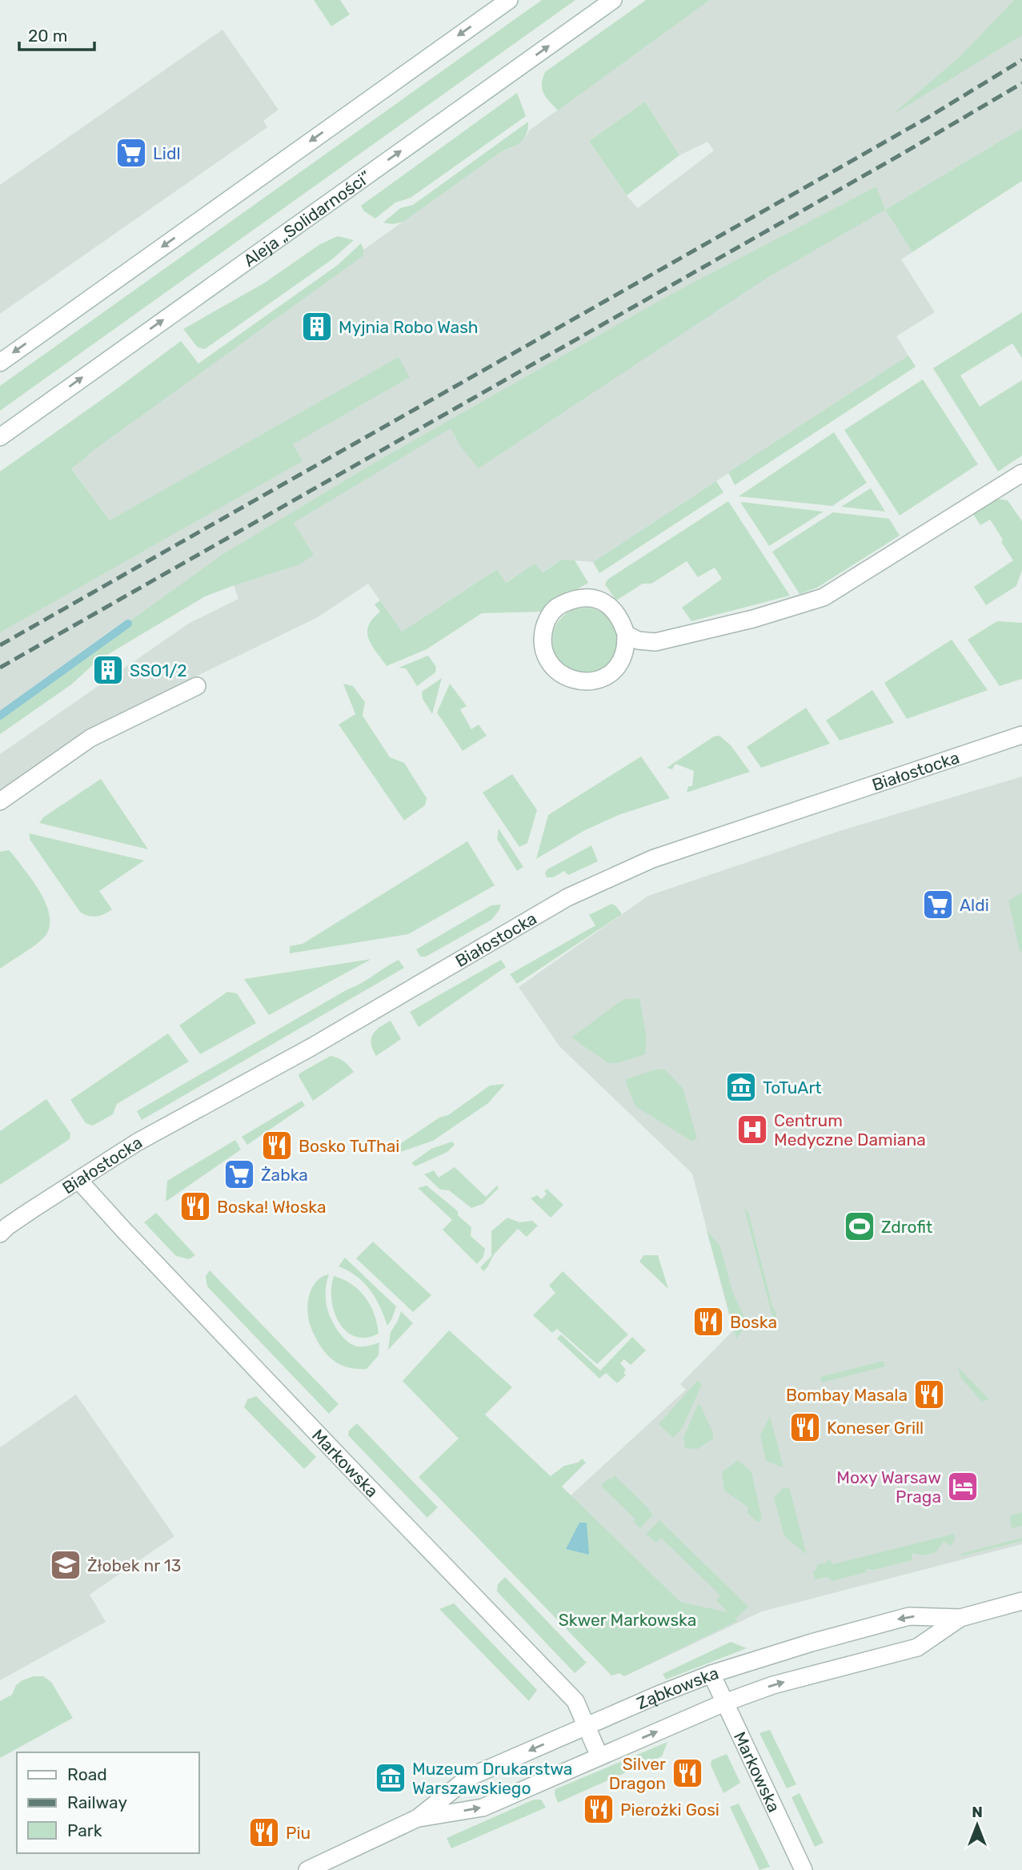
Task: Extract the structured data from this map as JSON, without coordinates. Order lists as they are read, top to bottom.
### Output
{
  "streets": {
    "street": [
      "Aleja „Solidarności”",
      "Białostocka",
      "Markowska",
      "Ząbkowska"
    ]
  },
  "crossings": [
    ["Białostocka", "Markowska"],
    ["Markowska", "Ząbkowska"]
  ],
  "parks": ["Skwer Markowska"],
  "places": {
    "supermarket": ["Lidl", "Aldi", "Żabka"],
    "building": ["Myjnia Robo Wash", "SSO1/2"],
    "museum": ["ToTuArt", "Muzeum Drukarstwa Warszawskiego"],
    "hospital": ["Centrum Medyczne Damiana"],
    "restaurant": [
      "Bosko TuThai",
      "Boska! Włoska",
      "Boska",
      "Bombay Masala",
      "Koneser Grill",
      "Silver Dragon",
      "Pierożki Gosi",
      "Piu"
    ],
    "sports": ["Zdrofit"],
    "hotel": ["Moxy Warsaw Praga"],
    "school or university": ["Żłobek nr 13"]
  },
  "legend": ["Road", "Railway", "Park"],
  "scale_bar": "20 m",
  "north": "top"
}
